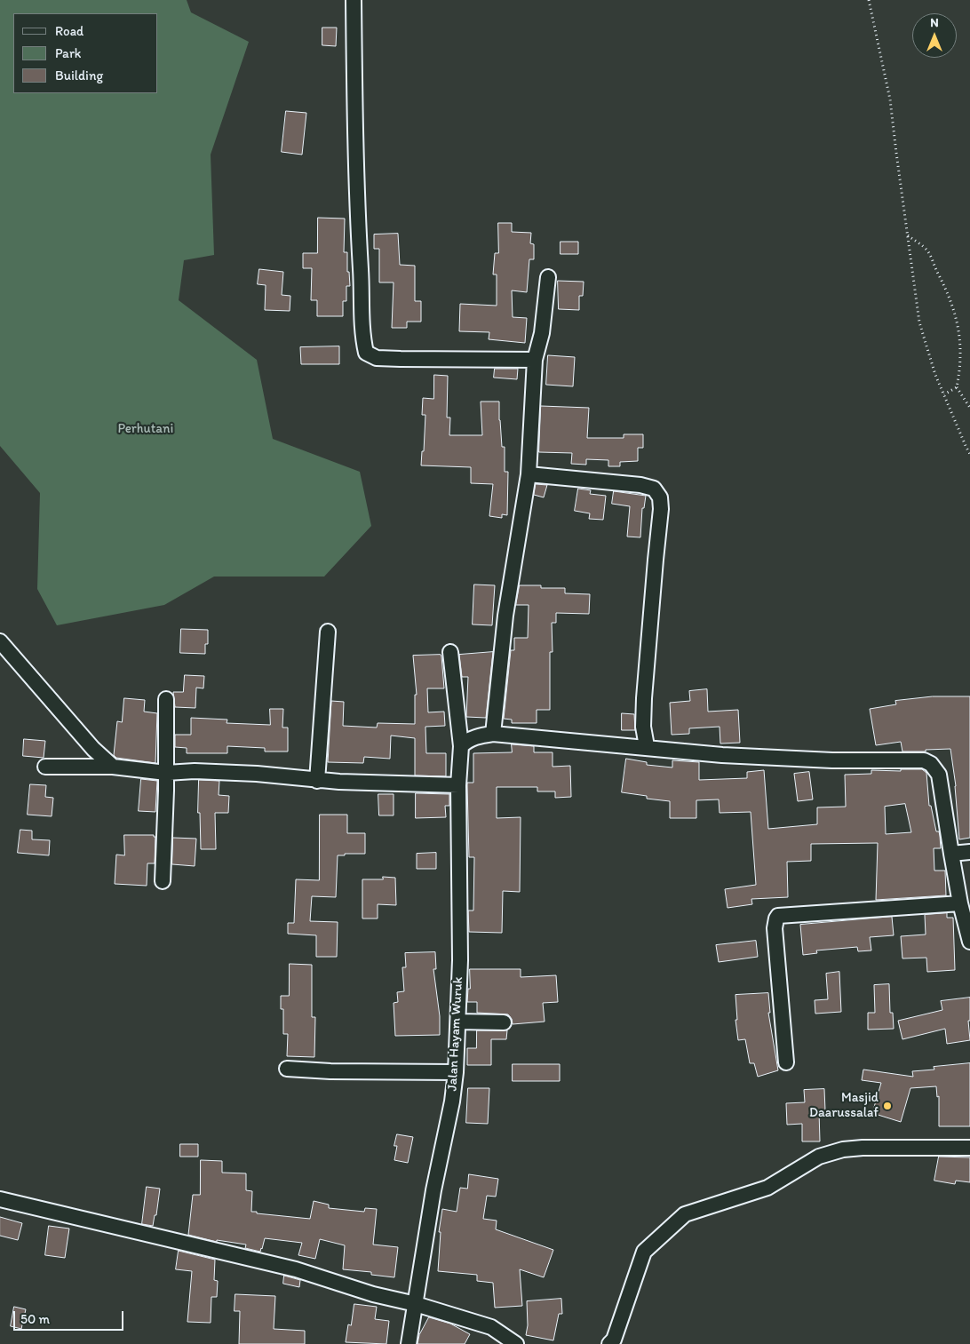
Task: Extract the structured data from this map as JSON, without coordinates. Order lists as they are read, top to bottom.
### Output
{
  "streets": {
    "street": ["Jalan Hayam Wuruk"]
  },
  "parks": ["Perhutani"],
  "places": ["Masjid Daarussalaf"],
  "legend": ["Road", "Park", "Building"],
  "scale_bar": "50 m",
  "north": "top"
}
